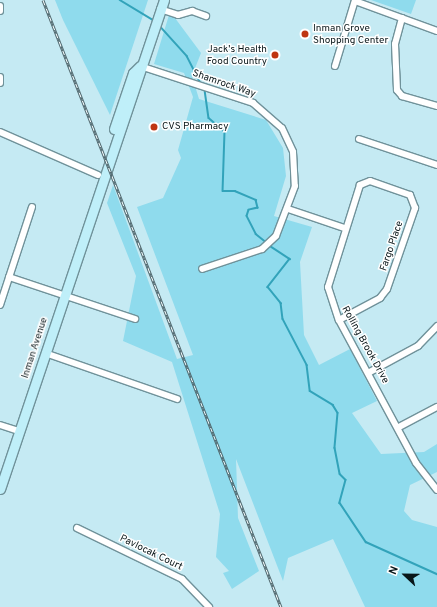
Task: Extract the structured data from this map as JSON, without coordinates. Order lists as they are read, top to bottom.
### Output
{
  "streets": {
    "main road": ["Inman Avenue"],
    "street": [
      "Shamrock Way",
      "Fargo Place",
      "Rolling Brook Drive",
      "Pavlocak Court"
    ]
  },
  "crossings": [
    ["Shamrock Way", "Inman Avenue"],
    ["Fargo Place", "Rolling Brook Drive"]
  ],
  "places": ["Inman Grove Shopping Center", "Jack's Health Food Country", "CVS Pharmacy"],
  "north": "left"
}
